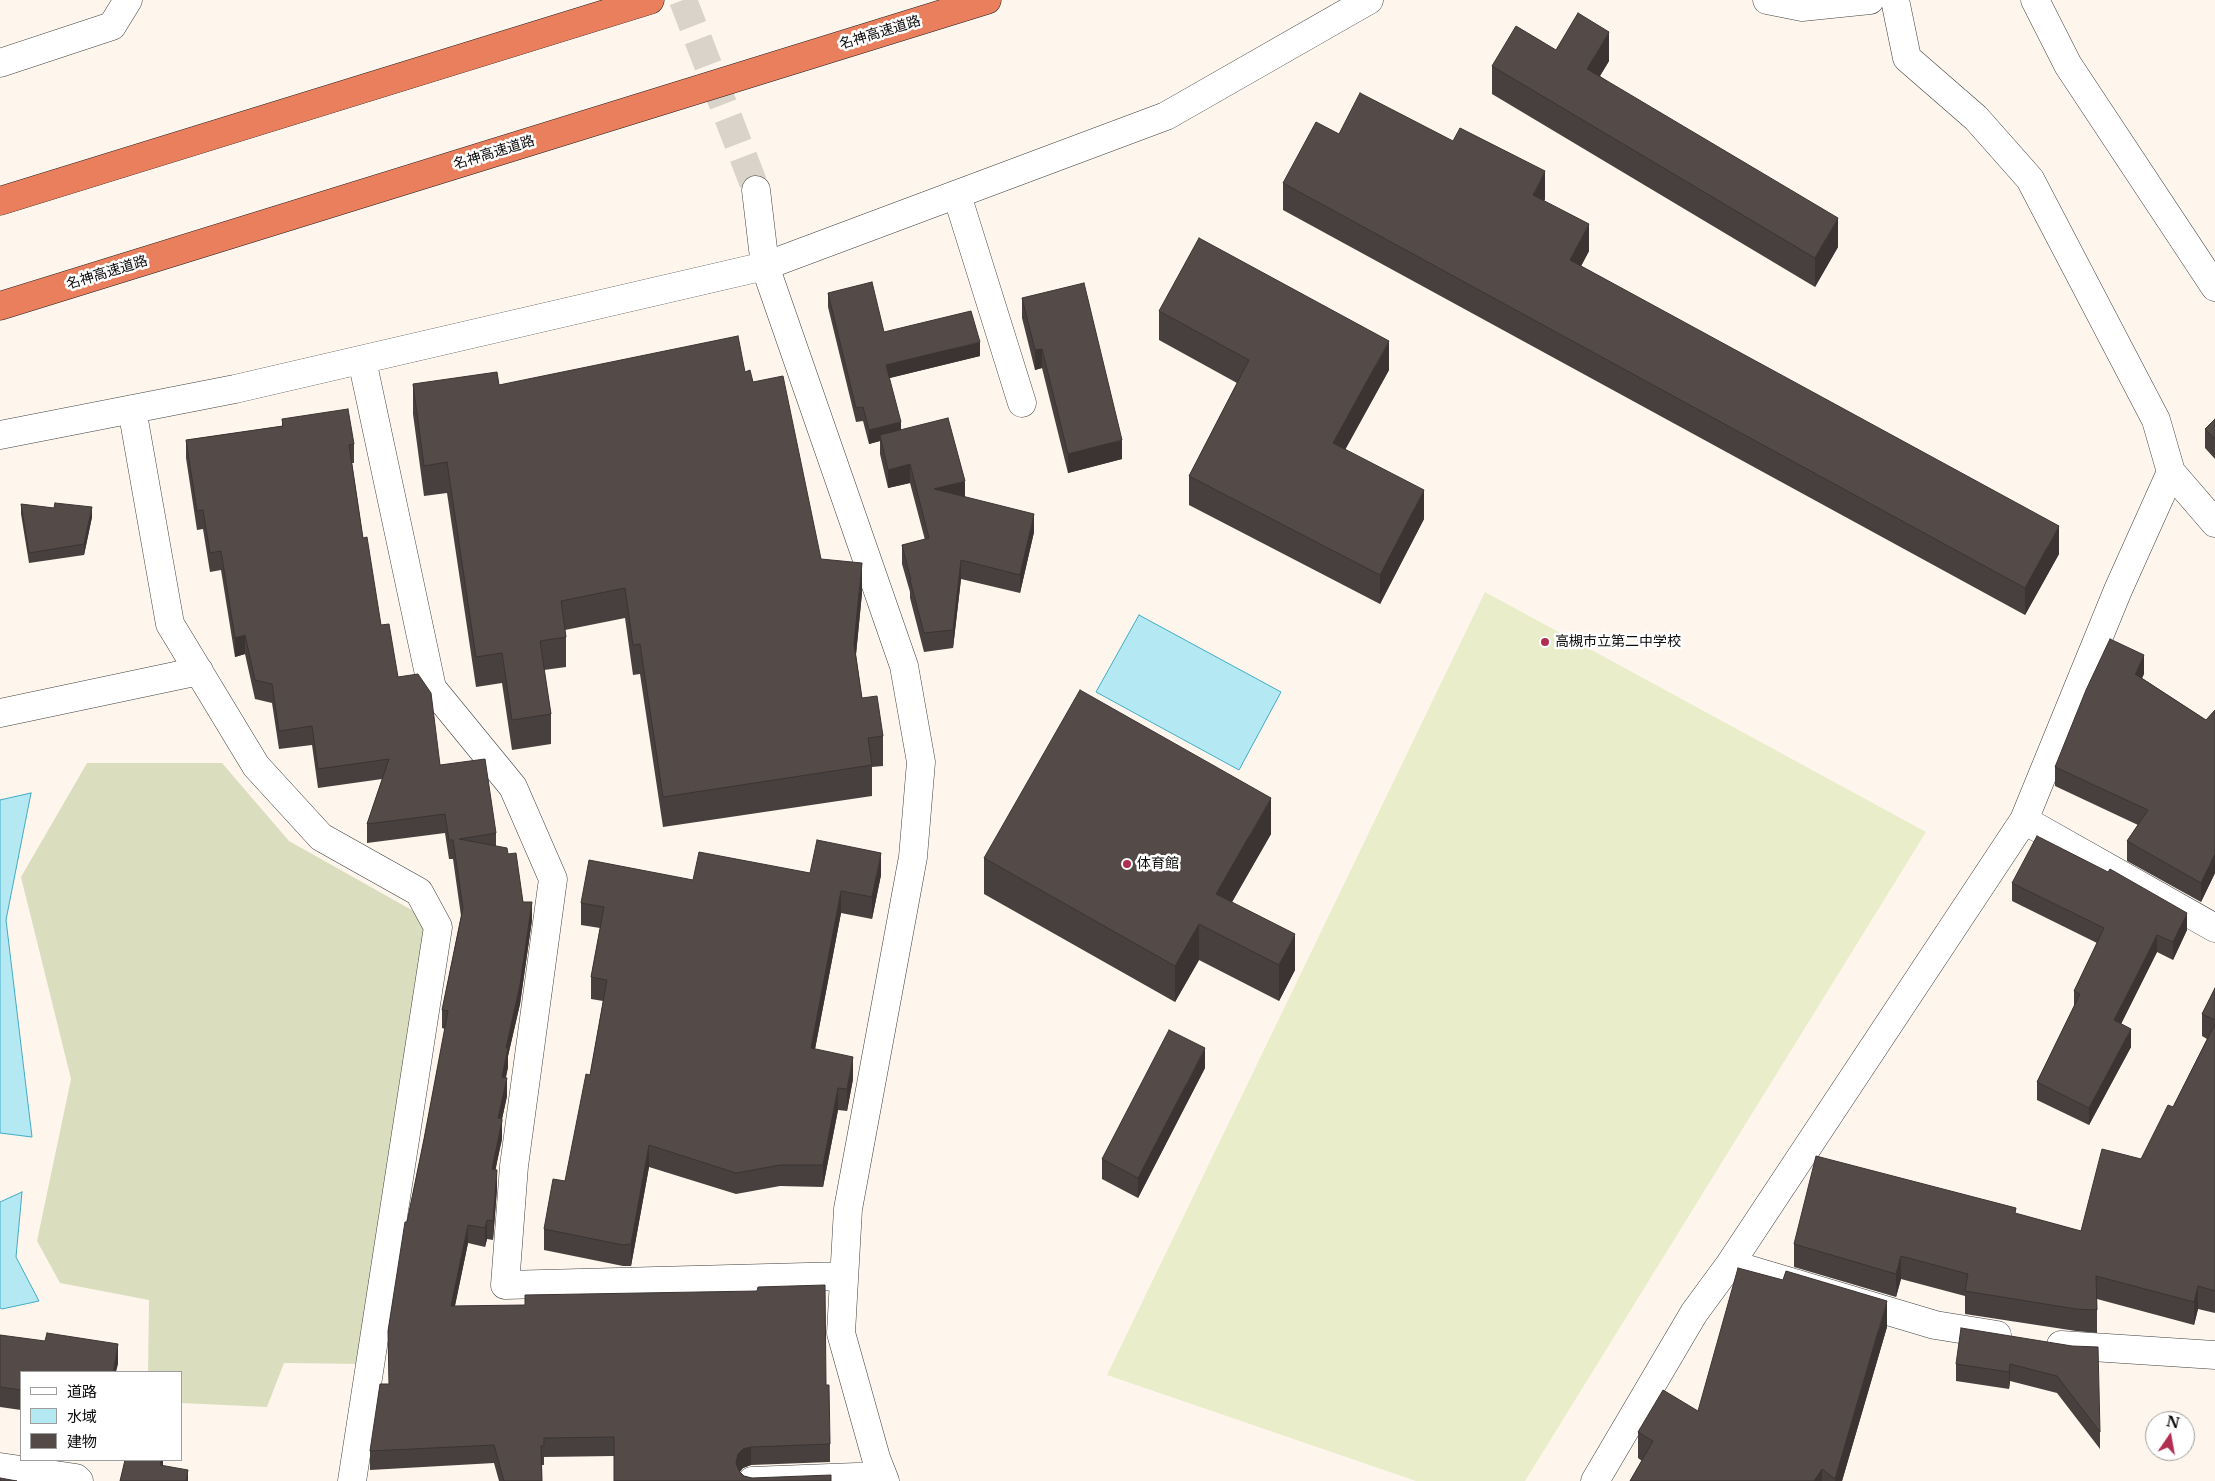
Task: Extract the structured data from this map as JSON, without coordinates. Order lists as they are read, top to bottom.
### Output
{
  "streets": {
    "highway": ["名神高速道路"]
  },
  "places": ["高槻市立第二中学校", "体育館"],
  "legend": ["道路", "水域", "建物"],
  "north": "top"
}
